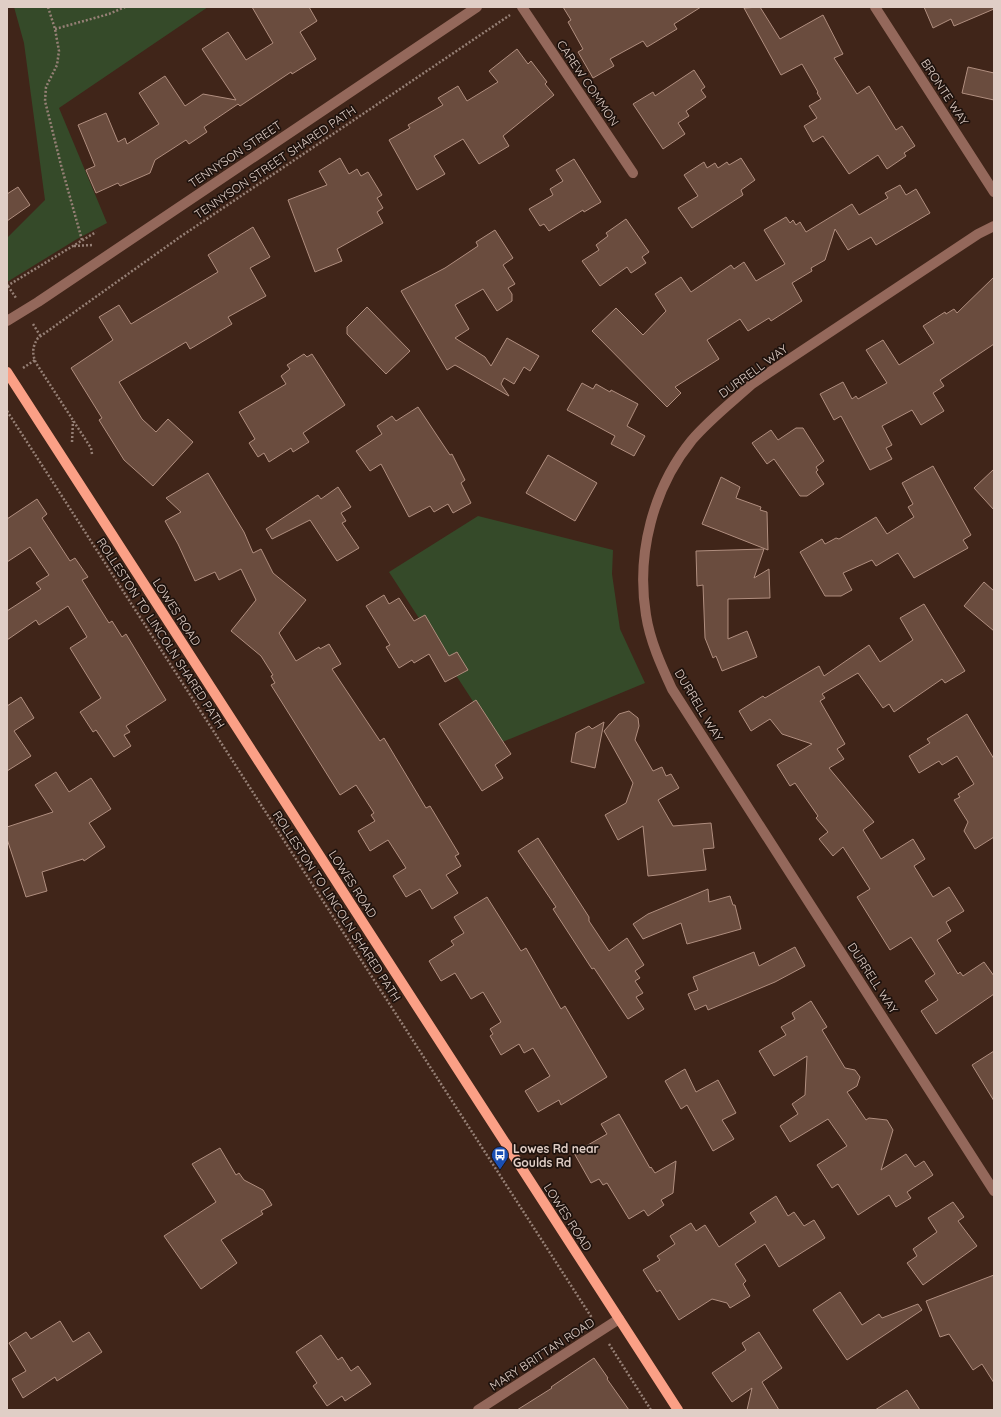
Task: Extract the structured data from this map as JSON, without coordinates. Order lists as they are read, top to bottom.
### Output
{
  "streets": {
    "main road": ["LOWES ROAD"],
    "street": [
      "CAREW COMMON",
      "BRONTE WAY",
      "TENNYSON STREET",
      "DURRELL WAY",
      "MARY BRITTAN ROAD"
    ],
    "path": ["TENNYSON STREET SHARED PATH", "ROLLESTON TO LINCOLN SHARED PATH"]
  },
  "crossings": [
    ["CAREW COMMON", "TENNYSON STREET SHARED PATH"],
    ["LOWES ROAD", "MARY BRITTAN ROAD"],
    ["ROLLESTON TO LINCOLN SHARED PATH", "MARY BRITTAN ROAD"]
  ],
  "places": {
    "bus stop": ["Lowes Rd near Goulds Rd"]
  }
}
